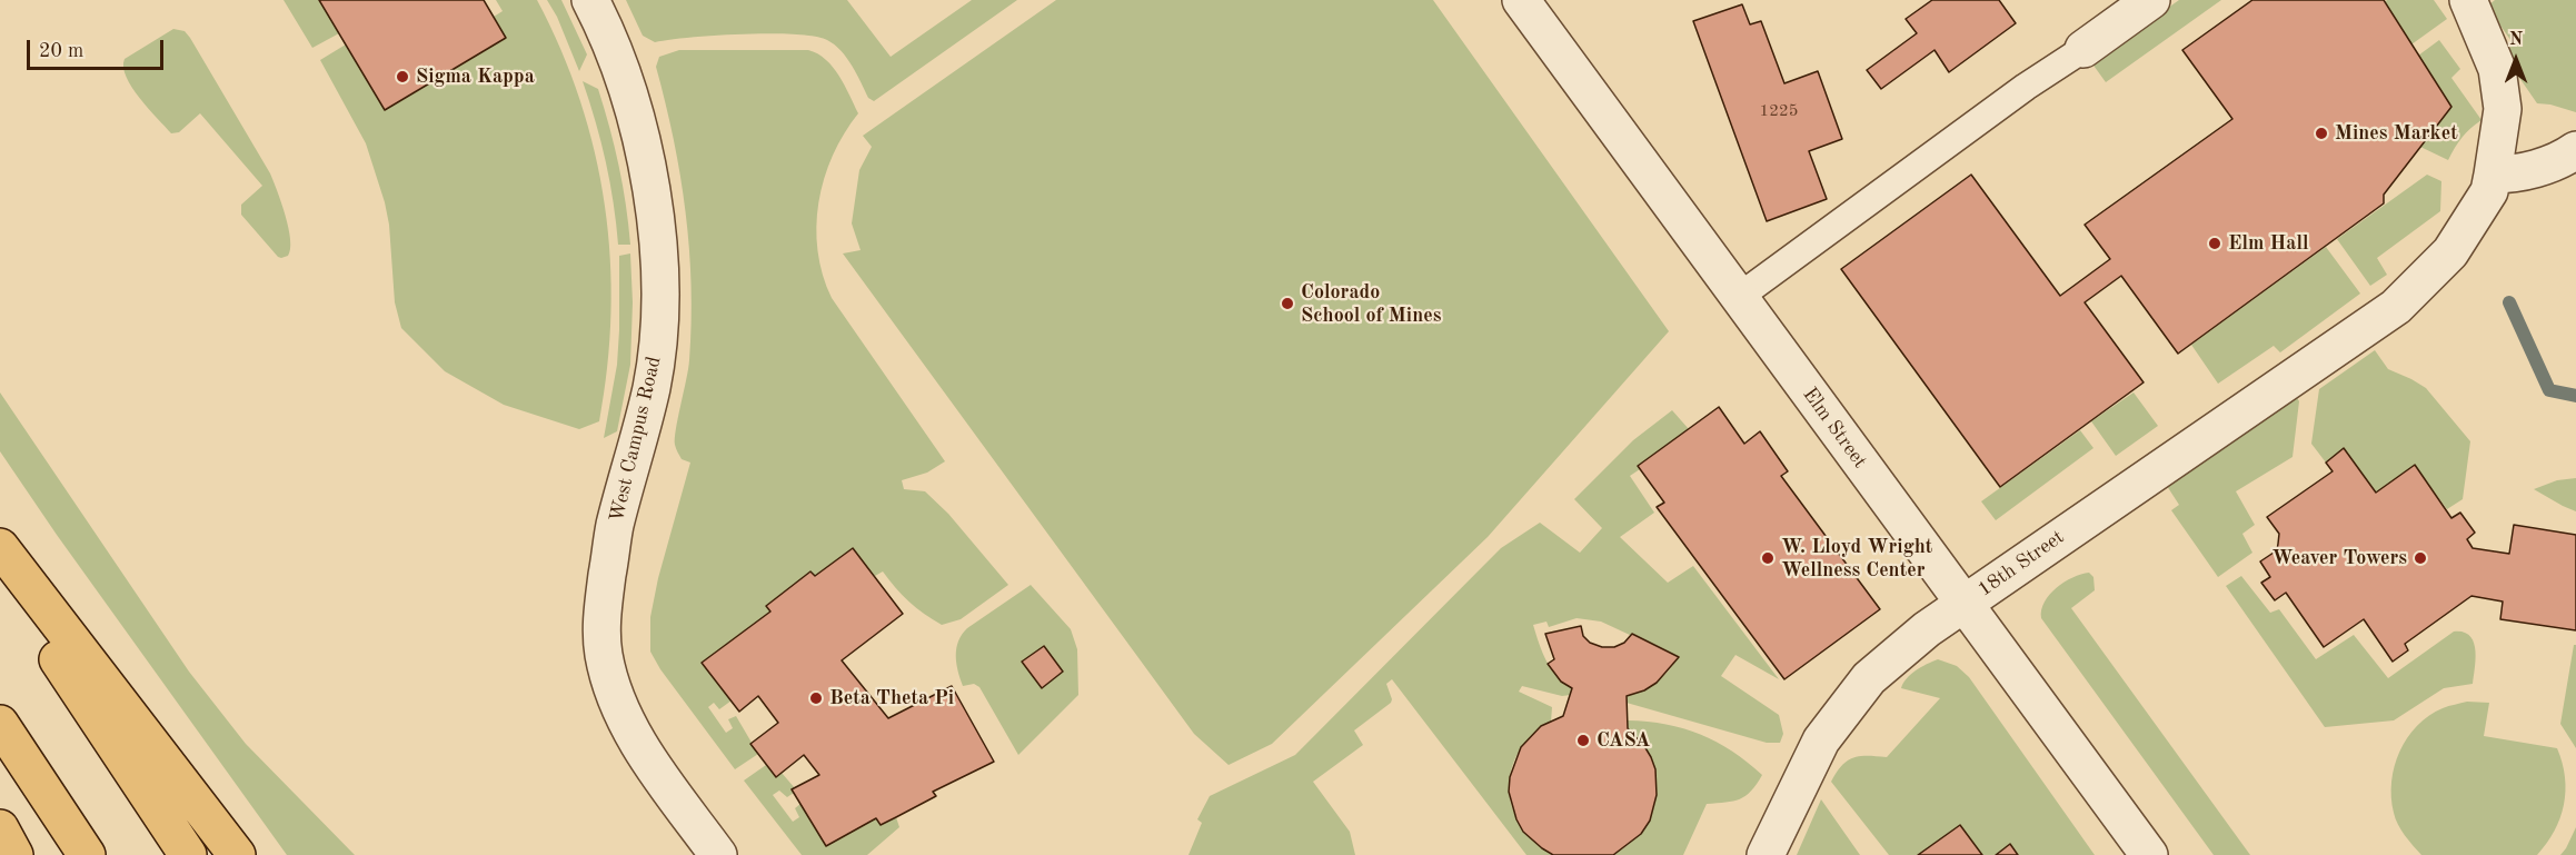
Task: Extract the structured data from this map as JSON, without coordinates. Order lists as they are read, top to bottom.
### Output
{
  "streets": {
    "street": ["Elm Street", "West Campus Road", "18th Street"]
  },
  "crossings": [
    ["Elm Street", "18th Street"]
  ],
  "places": [
    "Sigma Kappa",
    "Mines Market",
    "Elm Hall",
    "Colorado School of Mines",
    "W. Lloyd Wright Wellness Center",
    "Weaver Towers",
    "Beta Theta Pi",
    "CASA"
  ],
  "house_numbers": ["1225"],
  "scale_bar": "20 m",
  "north": "top"
}
